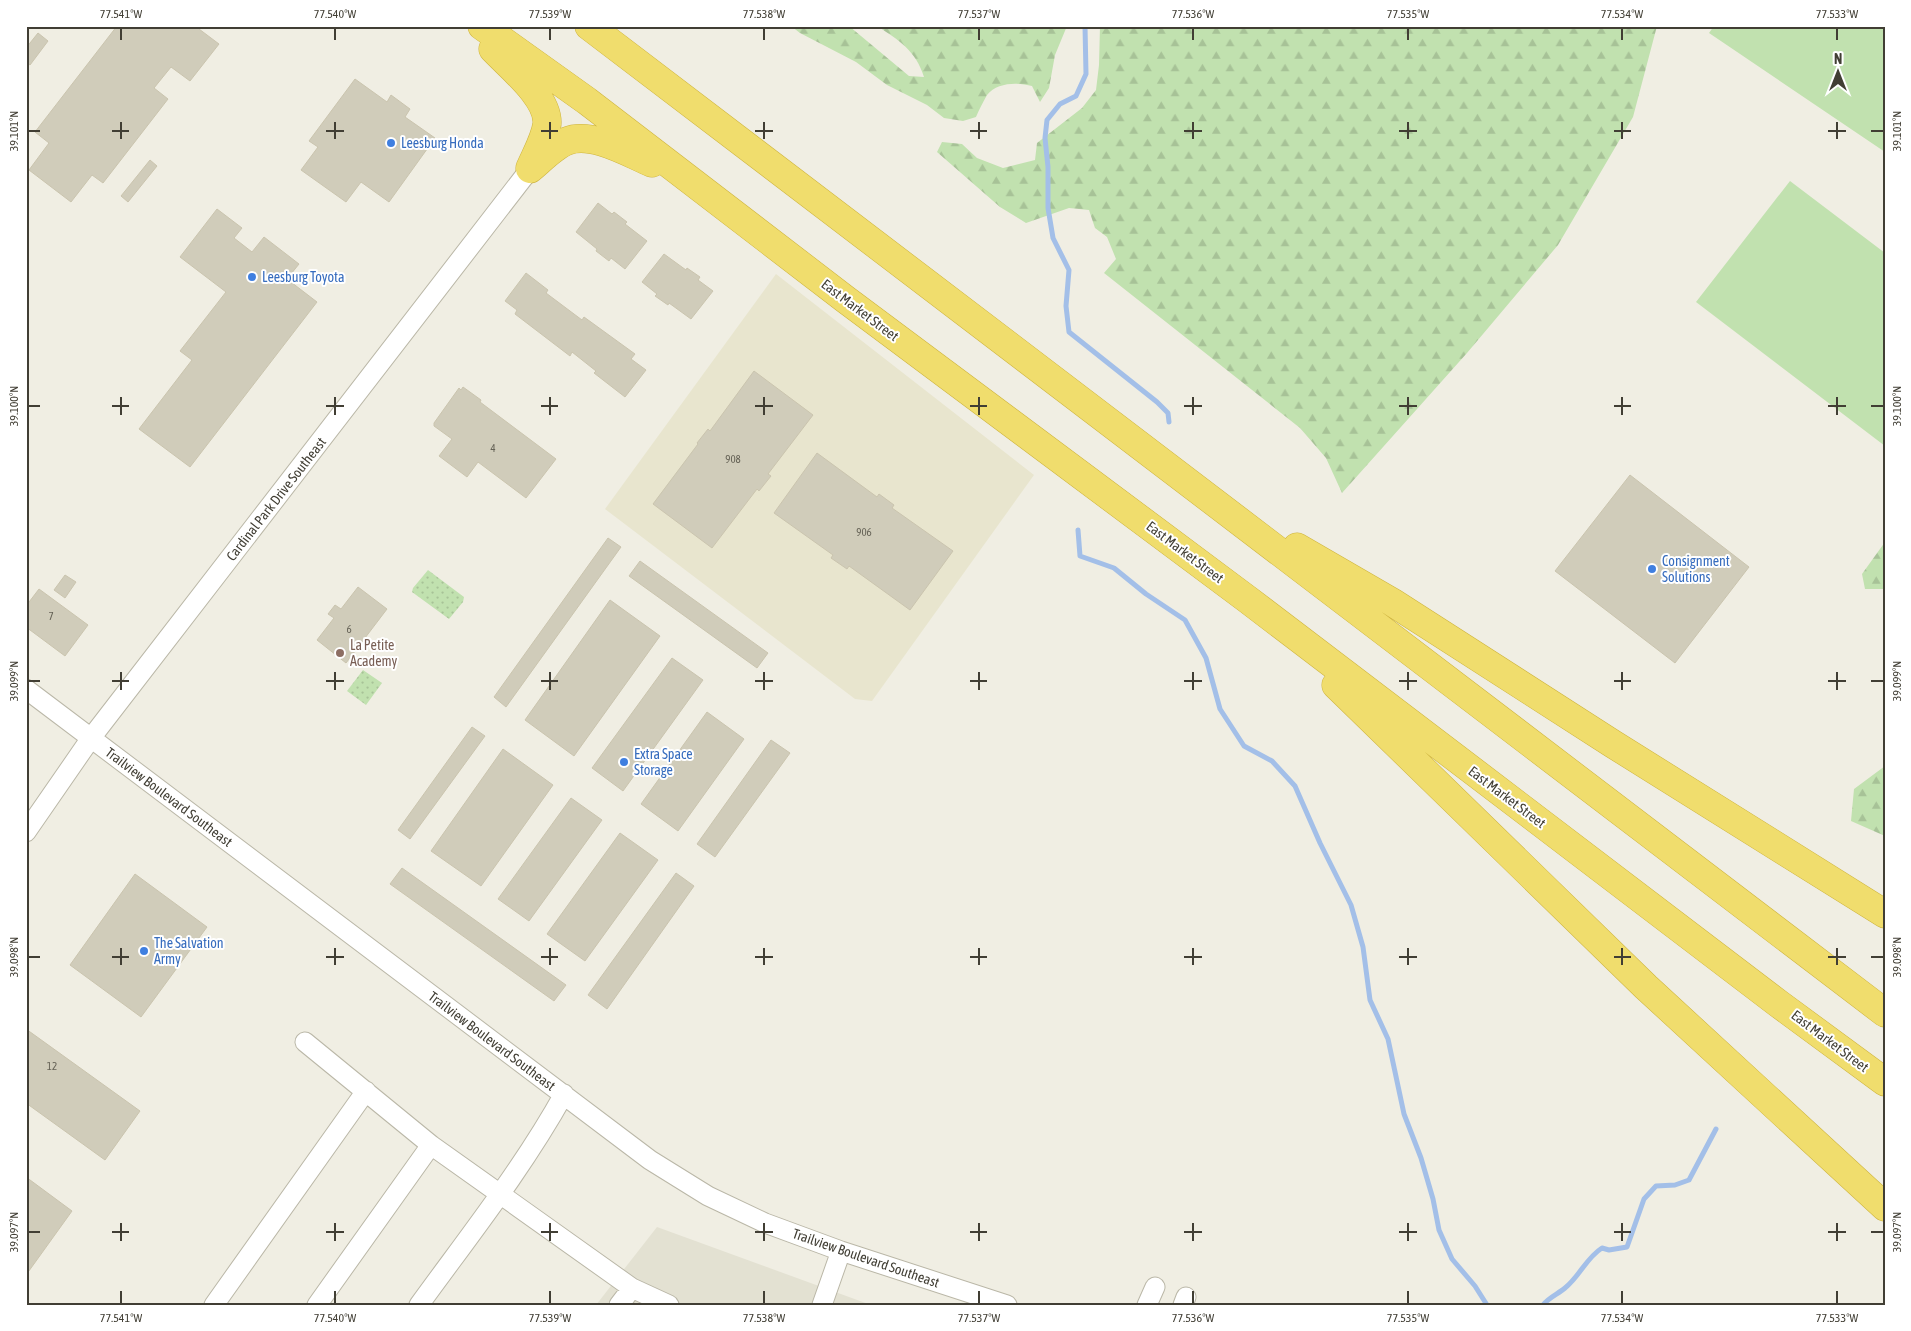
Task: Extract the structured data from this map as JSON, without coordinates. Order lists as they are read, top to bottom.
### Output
{
  "streets": {
    "highway": ["East Market Street"],
    "street": ["Cardinal Park Drive Southeast", "Trailview Boulevard Southeast"]
  },
  "crossings": [
    ["Cardinal Park Drive Southeast", "Trailview Boulevard Southeast"]
  ],
  "places": [
    "Leesburg Honda",
    "Leesburg Toyota",
    "Consignment Solutions",
    "La Petite Academy",
    "Extra Space Storage",
    "The Salvation Army"
  ],
  "house_numbers": [
    "4",
    "908",
    "906",
    "7",
    "6",
    "12"
  ],
  "north": "top",
  "coordinates": [
    "77.541°W",
    "77.540°W",
    "77.539°W",
    "77.538°W",
    "77.537°W",
    "77.536°W",
    "77.535°W",
    "77.534°W",
    "77.533°W",
    "39.101°N",
    "39.100°N",
    "39.099°N",
    "39.098°N",
    "39.097°N"
  ]
}
